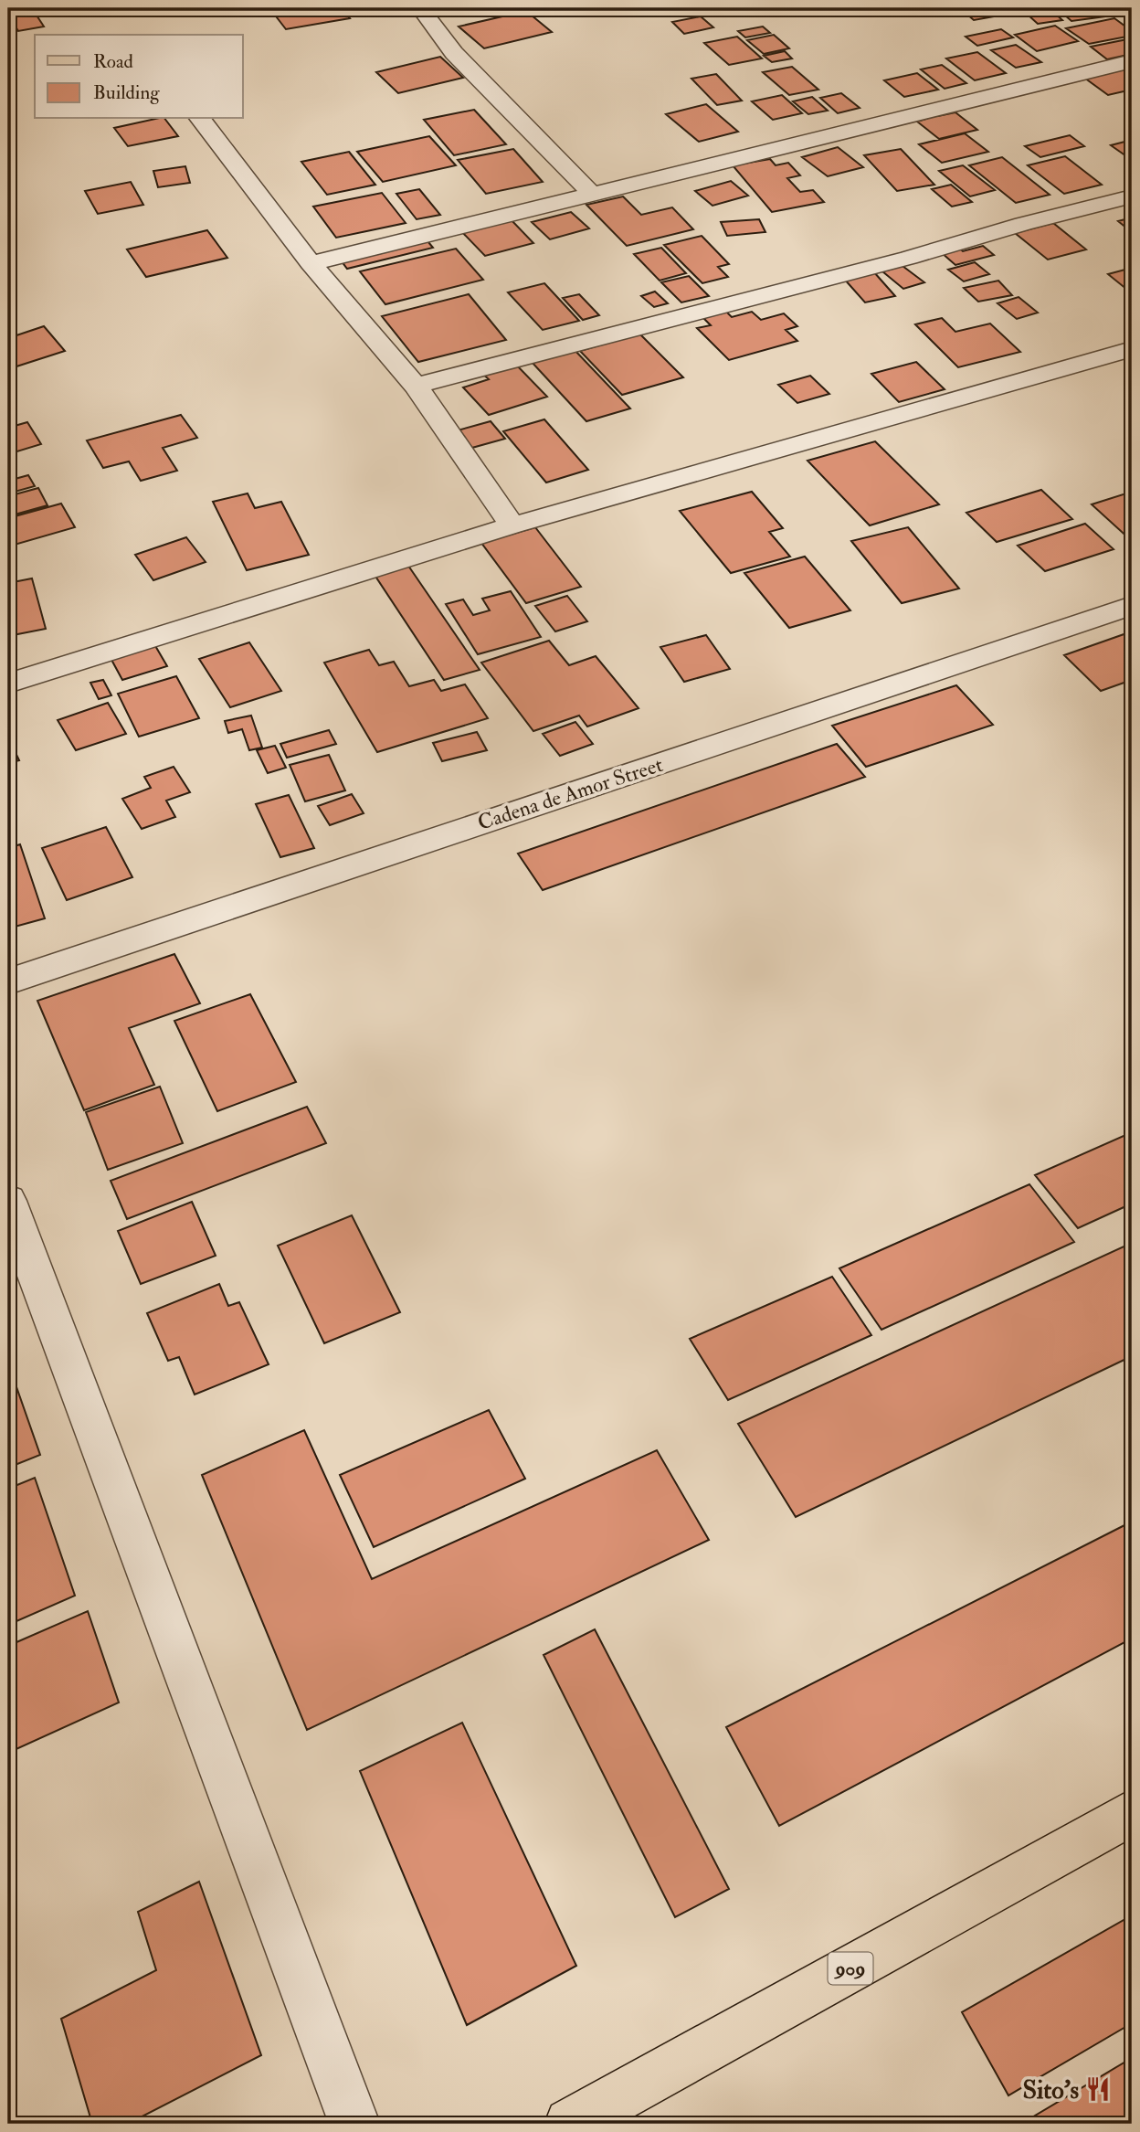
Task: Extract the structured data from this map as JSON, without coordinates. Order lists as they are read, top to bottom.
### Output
{
  "streets": {
    "main road": ["909"],
    "street": ["Cadena de Amor Street"]
  },
  "places": {
    "restaurant": ["Sito's"]
  },
  "legend": ["Road", "Building"]
}
